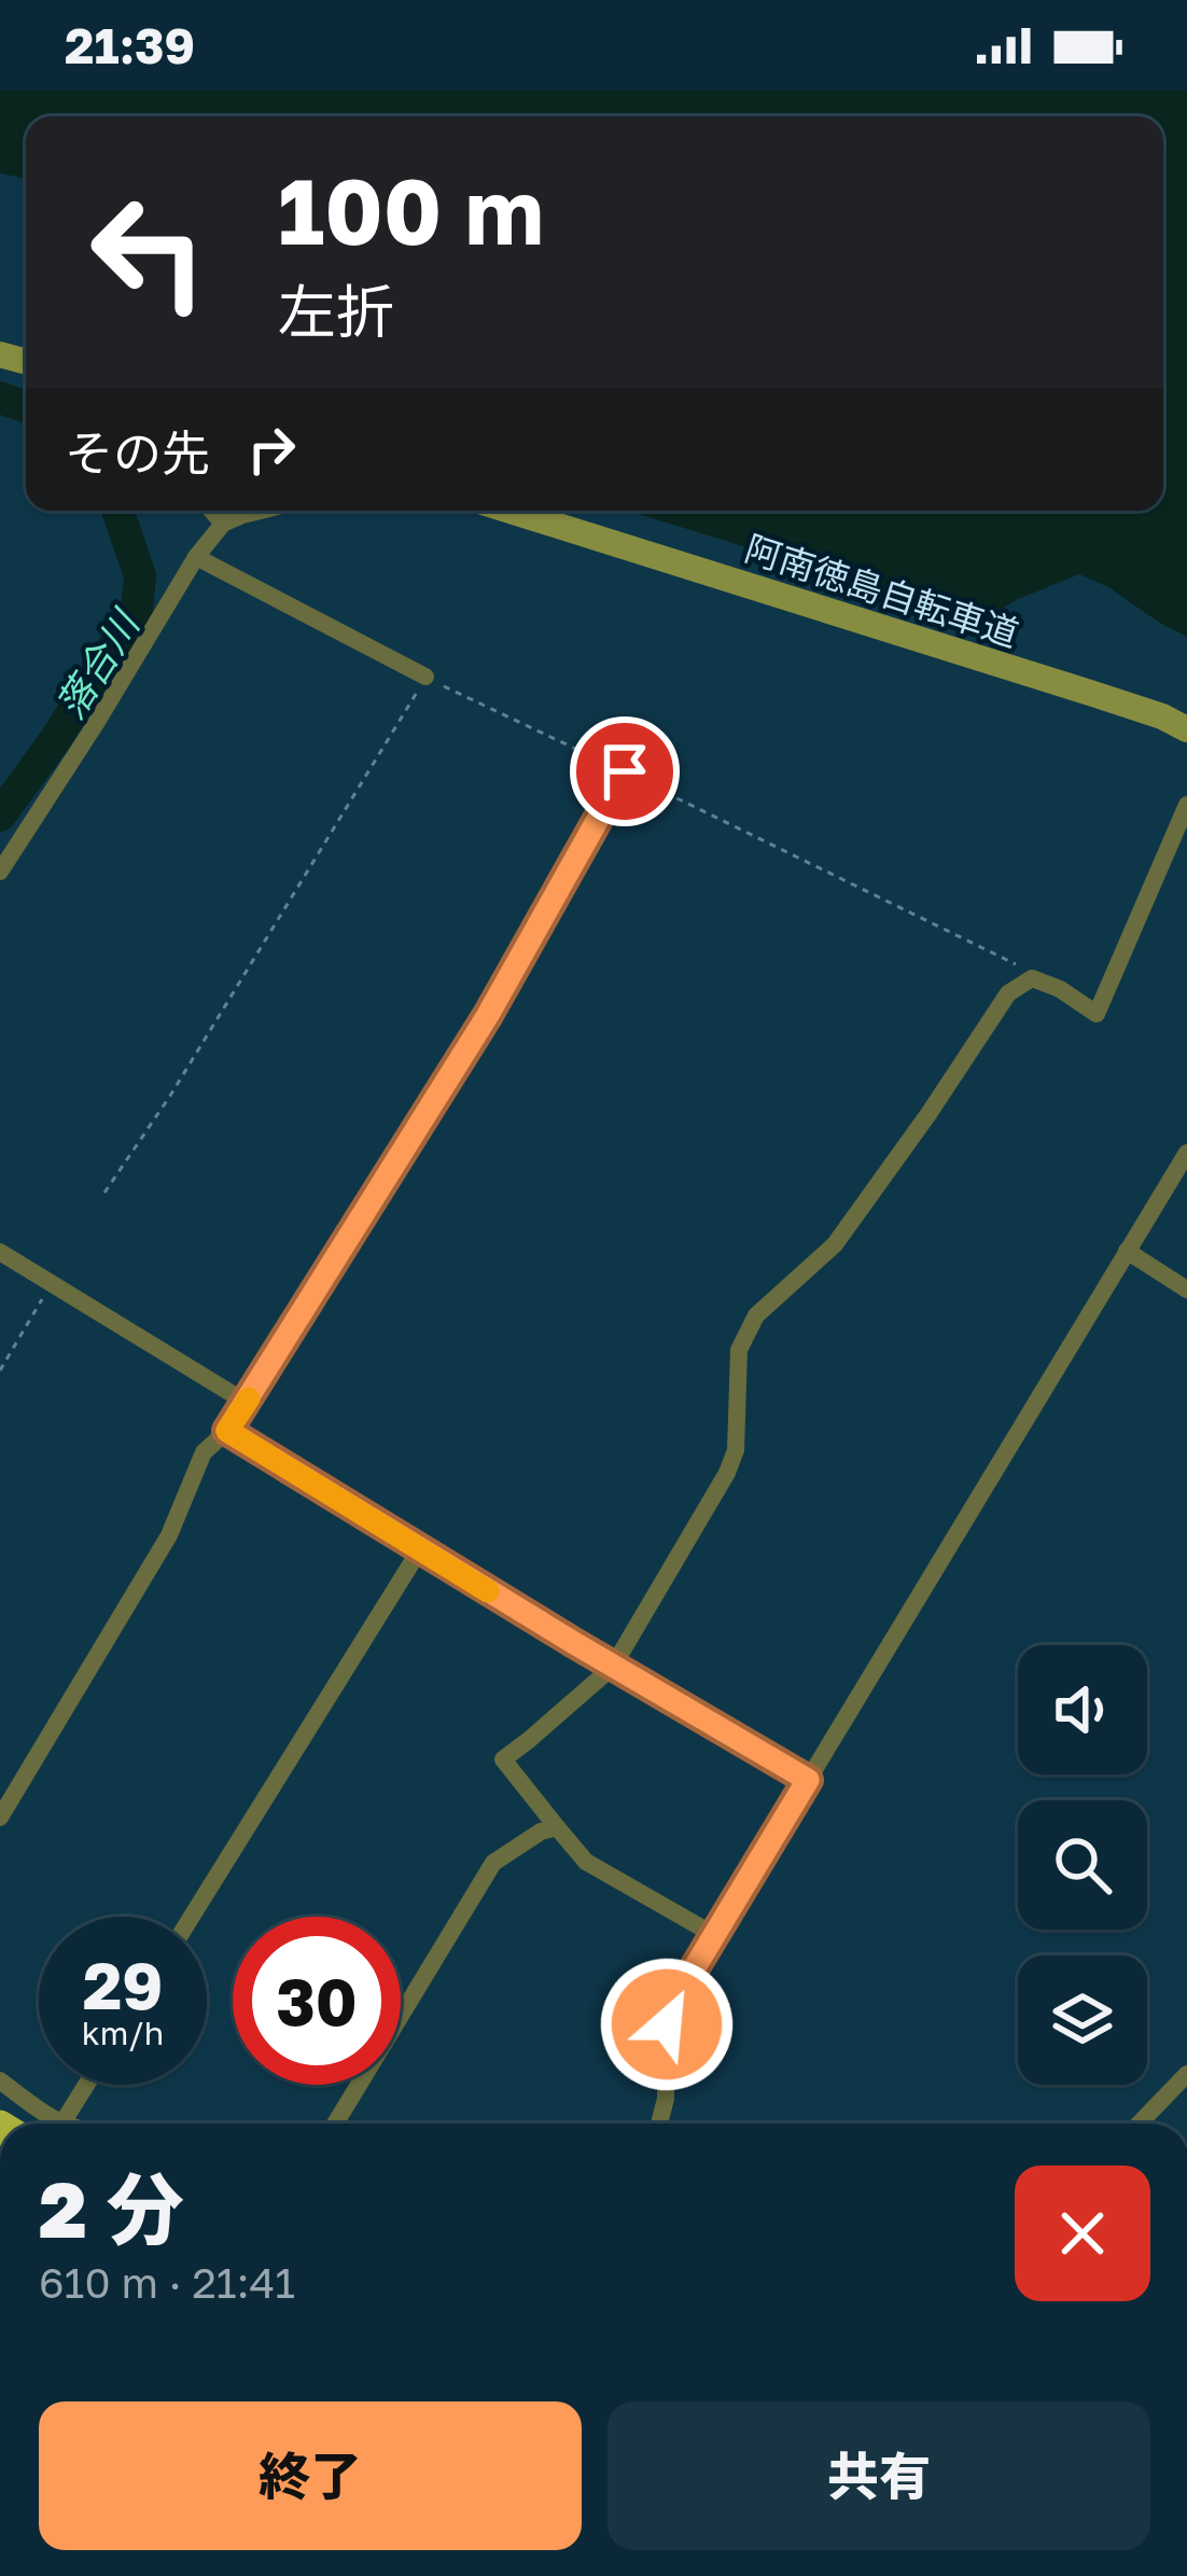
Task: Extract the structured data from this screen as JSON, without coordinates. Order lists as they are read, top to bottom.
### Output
{
  "streets": {
    "main road": ["阿南徳島自転車道"]
  },
  "water": ["落合川"],
  "page": {
    "status": "21:39",
    "turn": ["100 m", "左折"],
    "then": "その先",
    "speed": "29 km/h",
    "limit": "30",
    "heading": ["2 分", "610 m · 21:41"],
    "buttons": ["終了", "共有"]
  }
}
